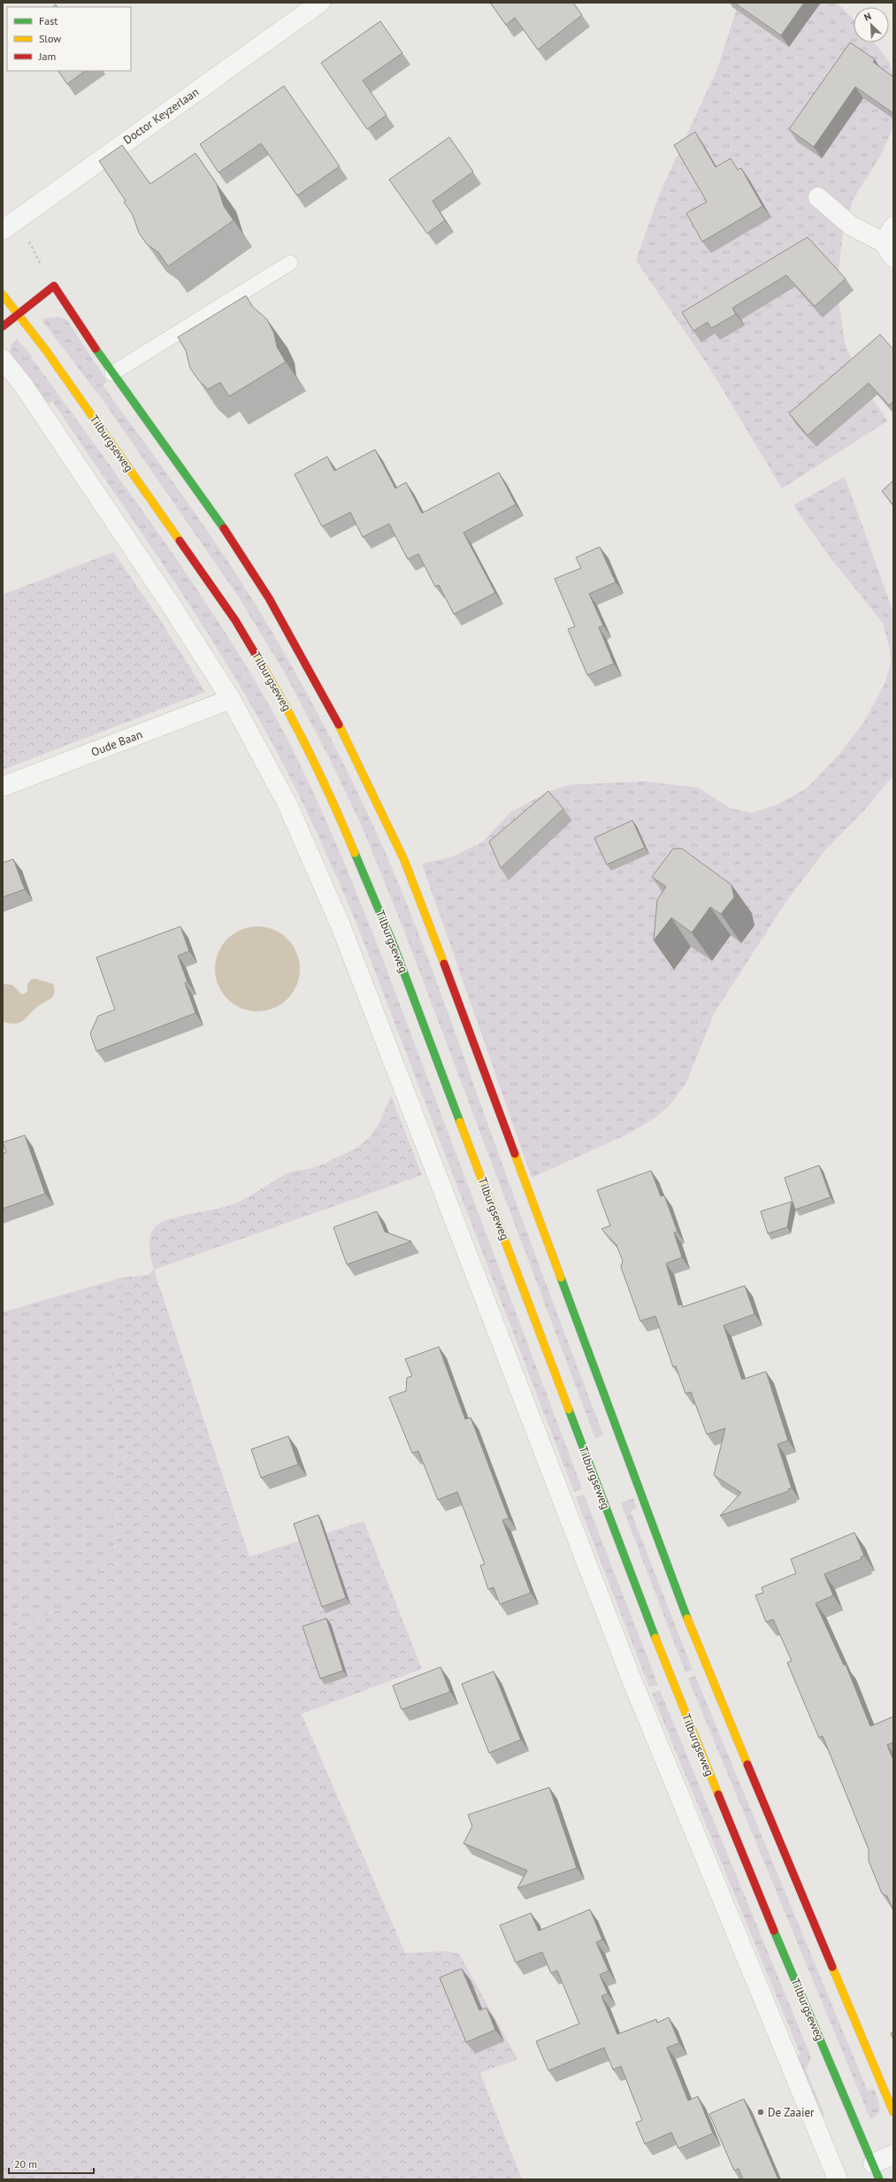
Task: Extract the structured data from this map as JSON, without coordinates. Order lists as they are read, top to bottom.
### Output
{
  "streets": {
    "street": ["Doctor Keyzerlaan", "Tilburgseweg", "Oude Baan"]
  },
  "places": ["De Zaaier"],
  "legend": ["Fast", "Slow", "Jam"],
  "scale_bar": "20 m",
  "north": "top left"
}
